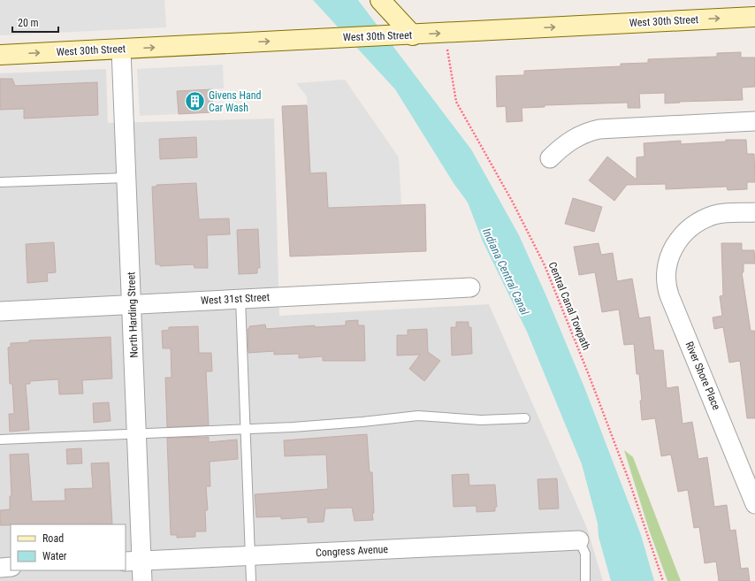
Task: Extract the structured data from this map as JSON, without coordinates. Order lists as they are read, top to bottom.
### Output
{
  "streets": {
    "main road": ["West 30th Street"],
    "street": [
      "West 31st Street",
      "North Harding Street",
      "River Shore Place",
      "Congress Avenue"
    ],
    "path": ["Central Canal Towpath"]
  },
  "crossings": [
    ["West 30th Street", "North Harding Street"],
    ["West 31st Street", "North Harding Street"],
    ["North Harding Street", "Congress Avenue"]
  ],
  "one_way": ["West 30th Street"],
  "water": ["Indiana Central Canal"],
  "places": {
    "building": ["Givens Hand Car Wash"]
  },
  "legend": ["Road", "Water"],
  "scale_bar": "20 m"
}
